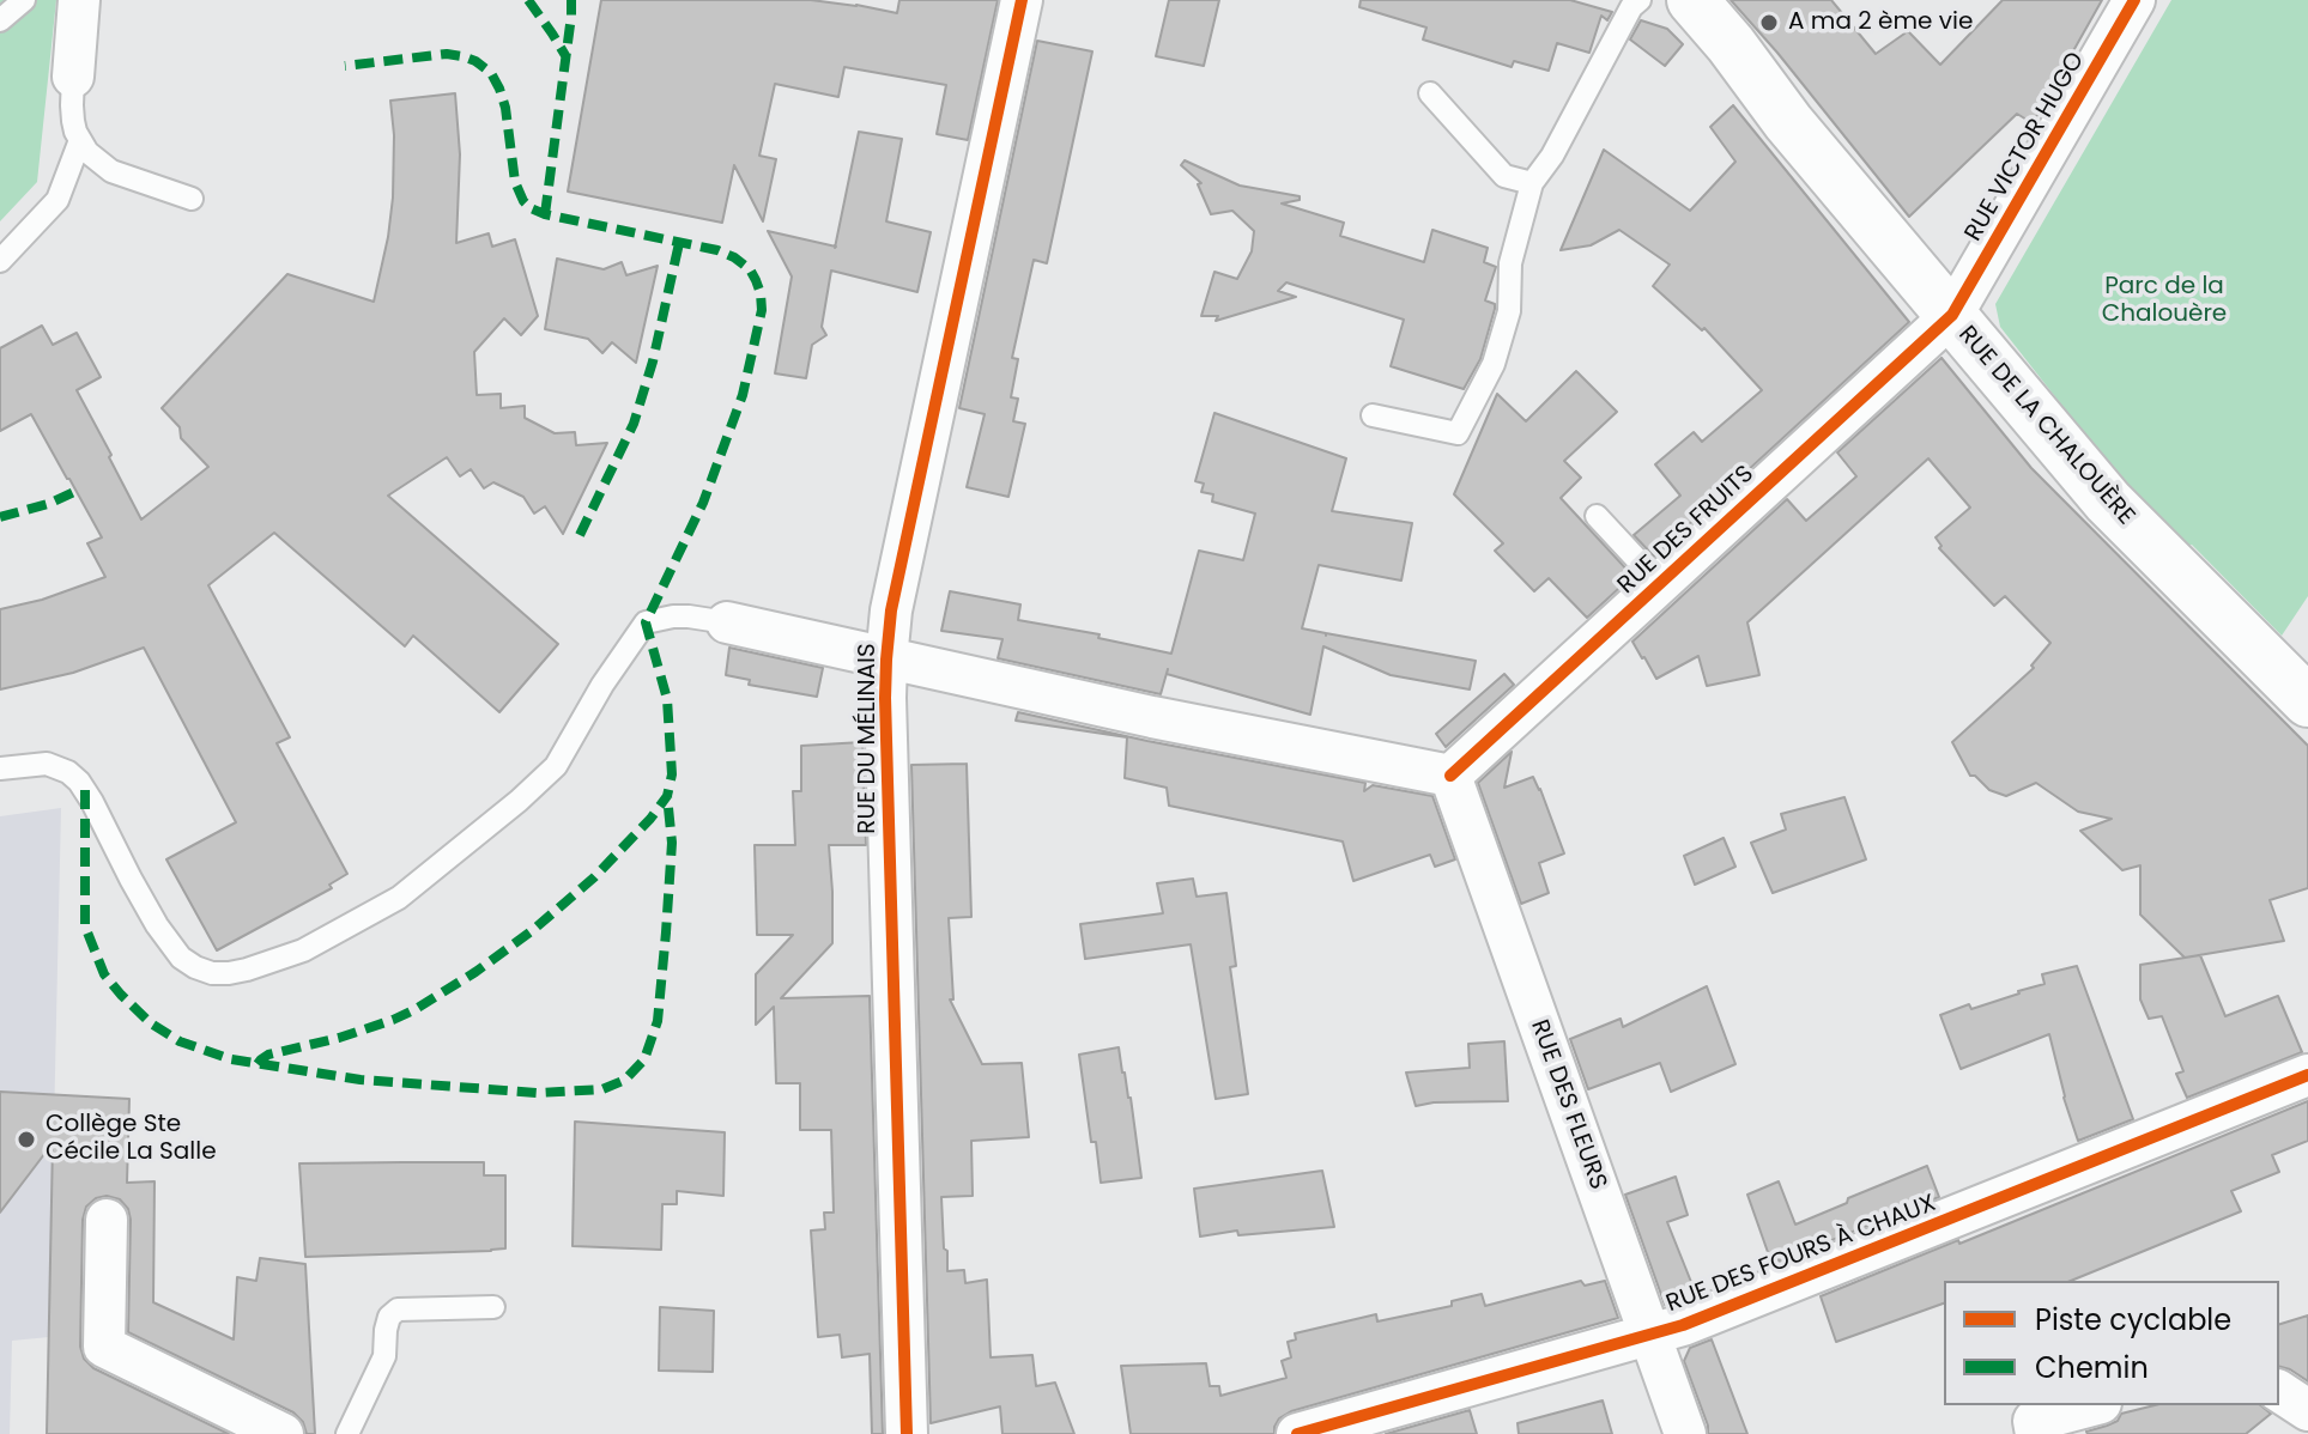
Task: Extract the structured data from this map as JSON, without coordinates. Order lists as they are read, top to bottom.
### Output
{
  "streets": {
    "street": [
      "RUE VICTOR HUGO",
      "RUE DE LA CHALOUÈRE",
      "RUE DES FRUITS",
      "RUE DU MÉLINAIS",
      "RUE DES FLEURS",
      "RUE DES FOURS À CHAUX"
    ]
  },
  "crossings": [
    ["RUE VICTOR HUGO", "RUE DE LA CHALOUÈRE"],
    ["RUE VICTOR HUGO", "RUE DES FRUITS"],
    ["RUE DE LA CHALOUÈRE", "RUE DES FRUITS"],
    ["RUE DES FRUITS", "RUE DES FLEURS"],
    ["RUE DES FLEURS", "RUE DES FOURS À CHAUX"]
  ],
  "parks": ["Parc de la Chalouère"],
  "places": ["A ma 2 ème vie", "Collège Ste Cécile La Salle"],
  "legend": ["Piste cyclable", "Chemin"]
}
